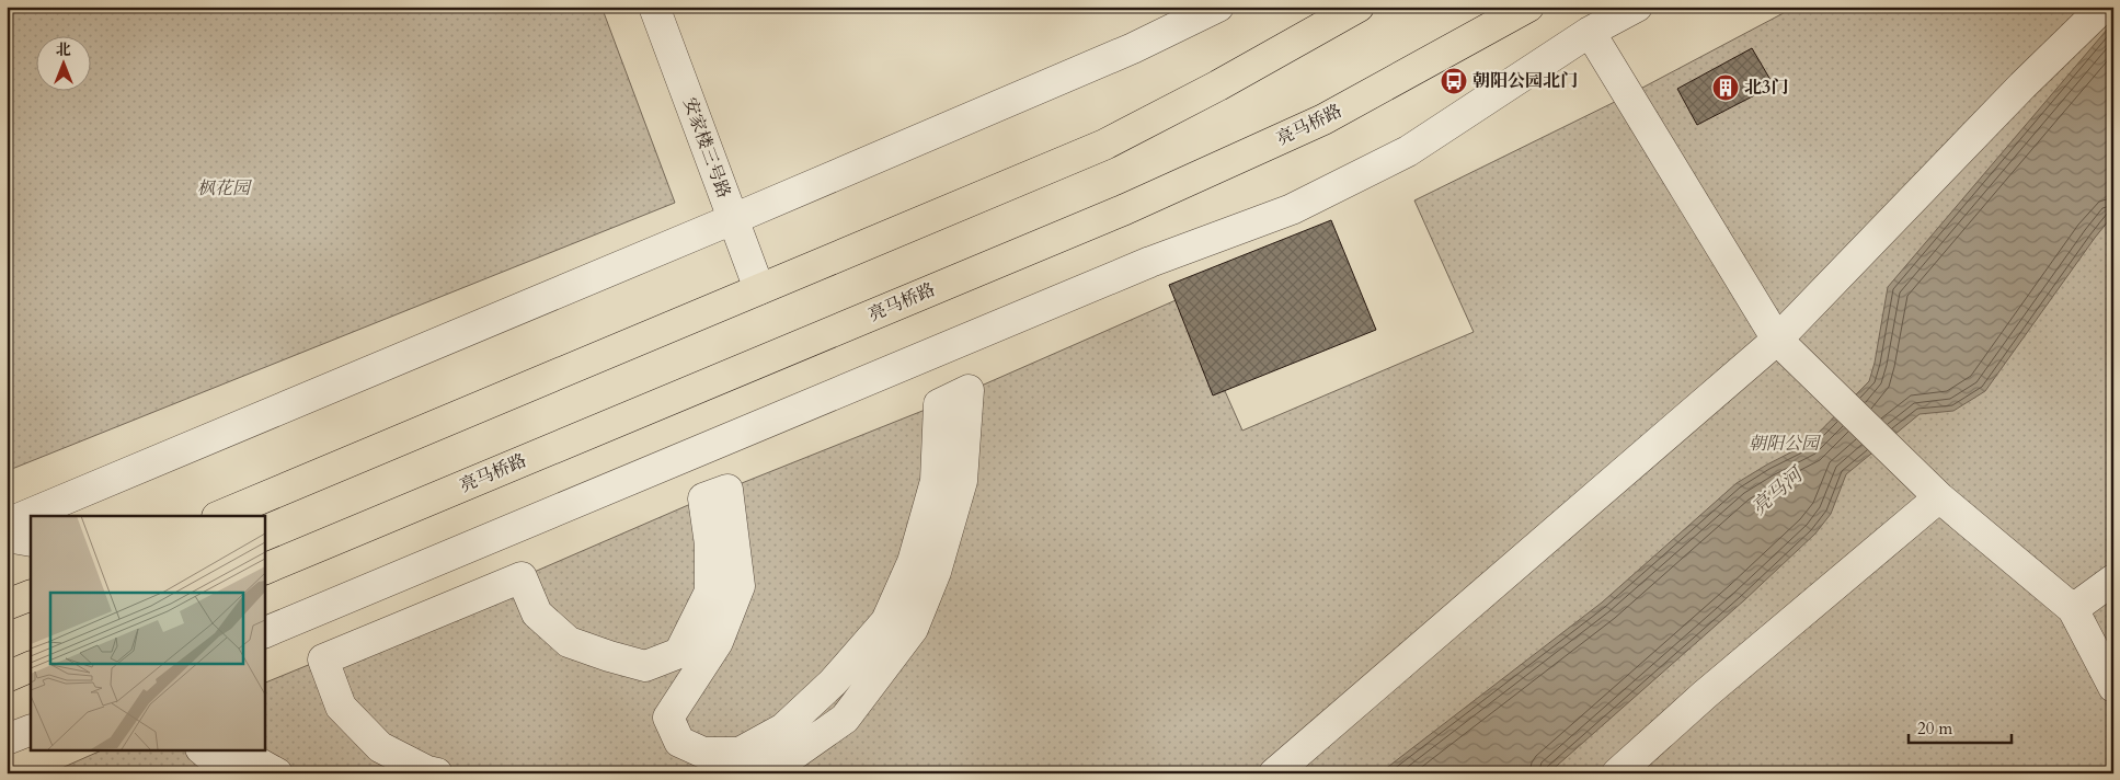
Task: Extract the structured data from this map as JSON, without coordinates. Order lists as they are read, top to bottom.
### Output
{
  "streets": {
    "main road": ["亮马桥路"],
    "street": ["安家楼三号路"]
  },
  "water": ["亮马河"],
  "parks": ["枫花园", "朝阳公园"],
  "places": {
    "bus stop": ["朝阳公园北门"],
    "building": ["北3门"]
  },
  "scale_bar": "20 m",
  "north": "top"
}
